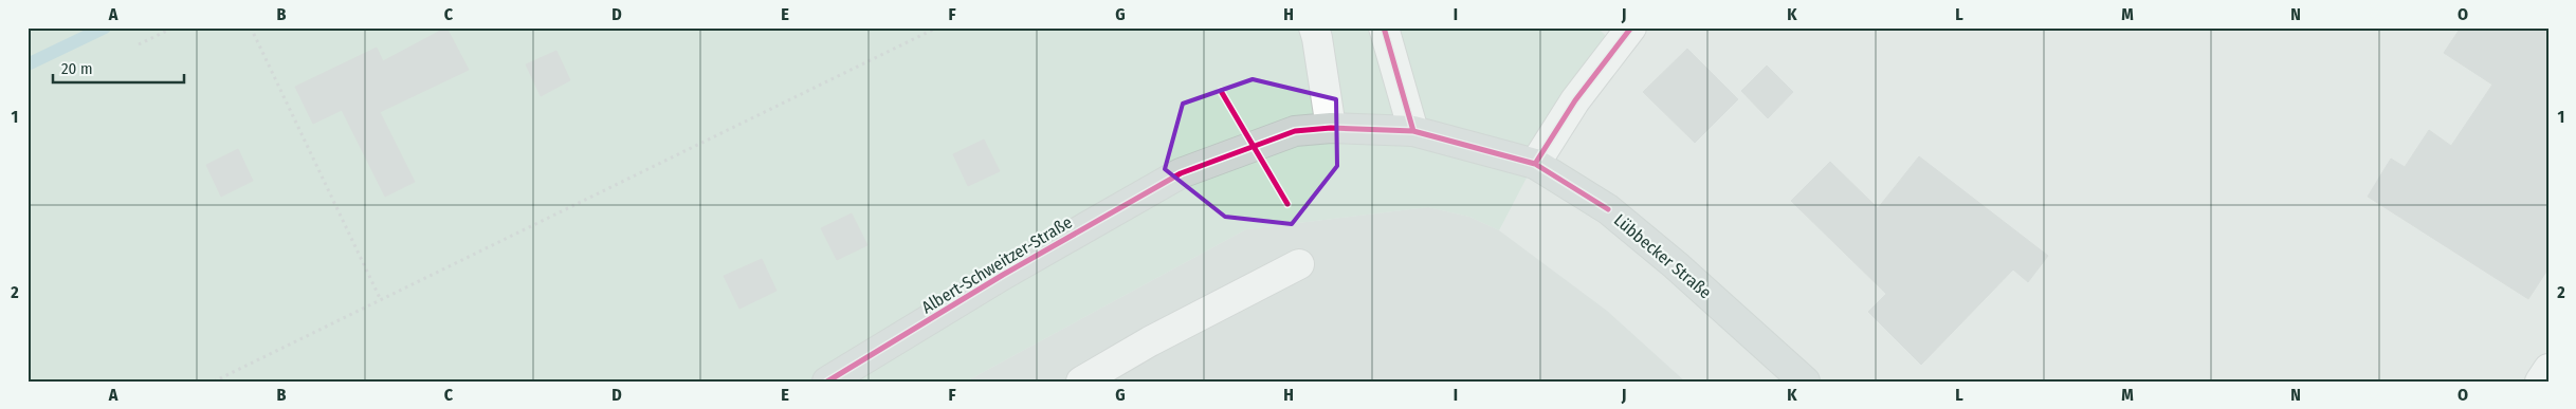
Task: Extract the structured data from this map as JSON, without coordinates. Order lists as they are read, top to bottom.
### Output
{
  "streets": {
    "main road": ["Lübbecker Straße", "Albert-Schweitzer-Straße"]
  },
  "crossings": [
    ["Lübbecker Straße", "Albert-Schweitzer-Straße"]
  ],
  "scale_bar": "20 m",
  "grid": {
    "columns": [
      "A",
      "B",
      "C",
      "D",
      "E",
      "F",
      "G",
      "H",
      "I",
      "J",
      "K",
      "L",
      "M",
      "N",
      "O"
    ],
    "rows": ["1", "2"]
  }
}
